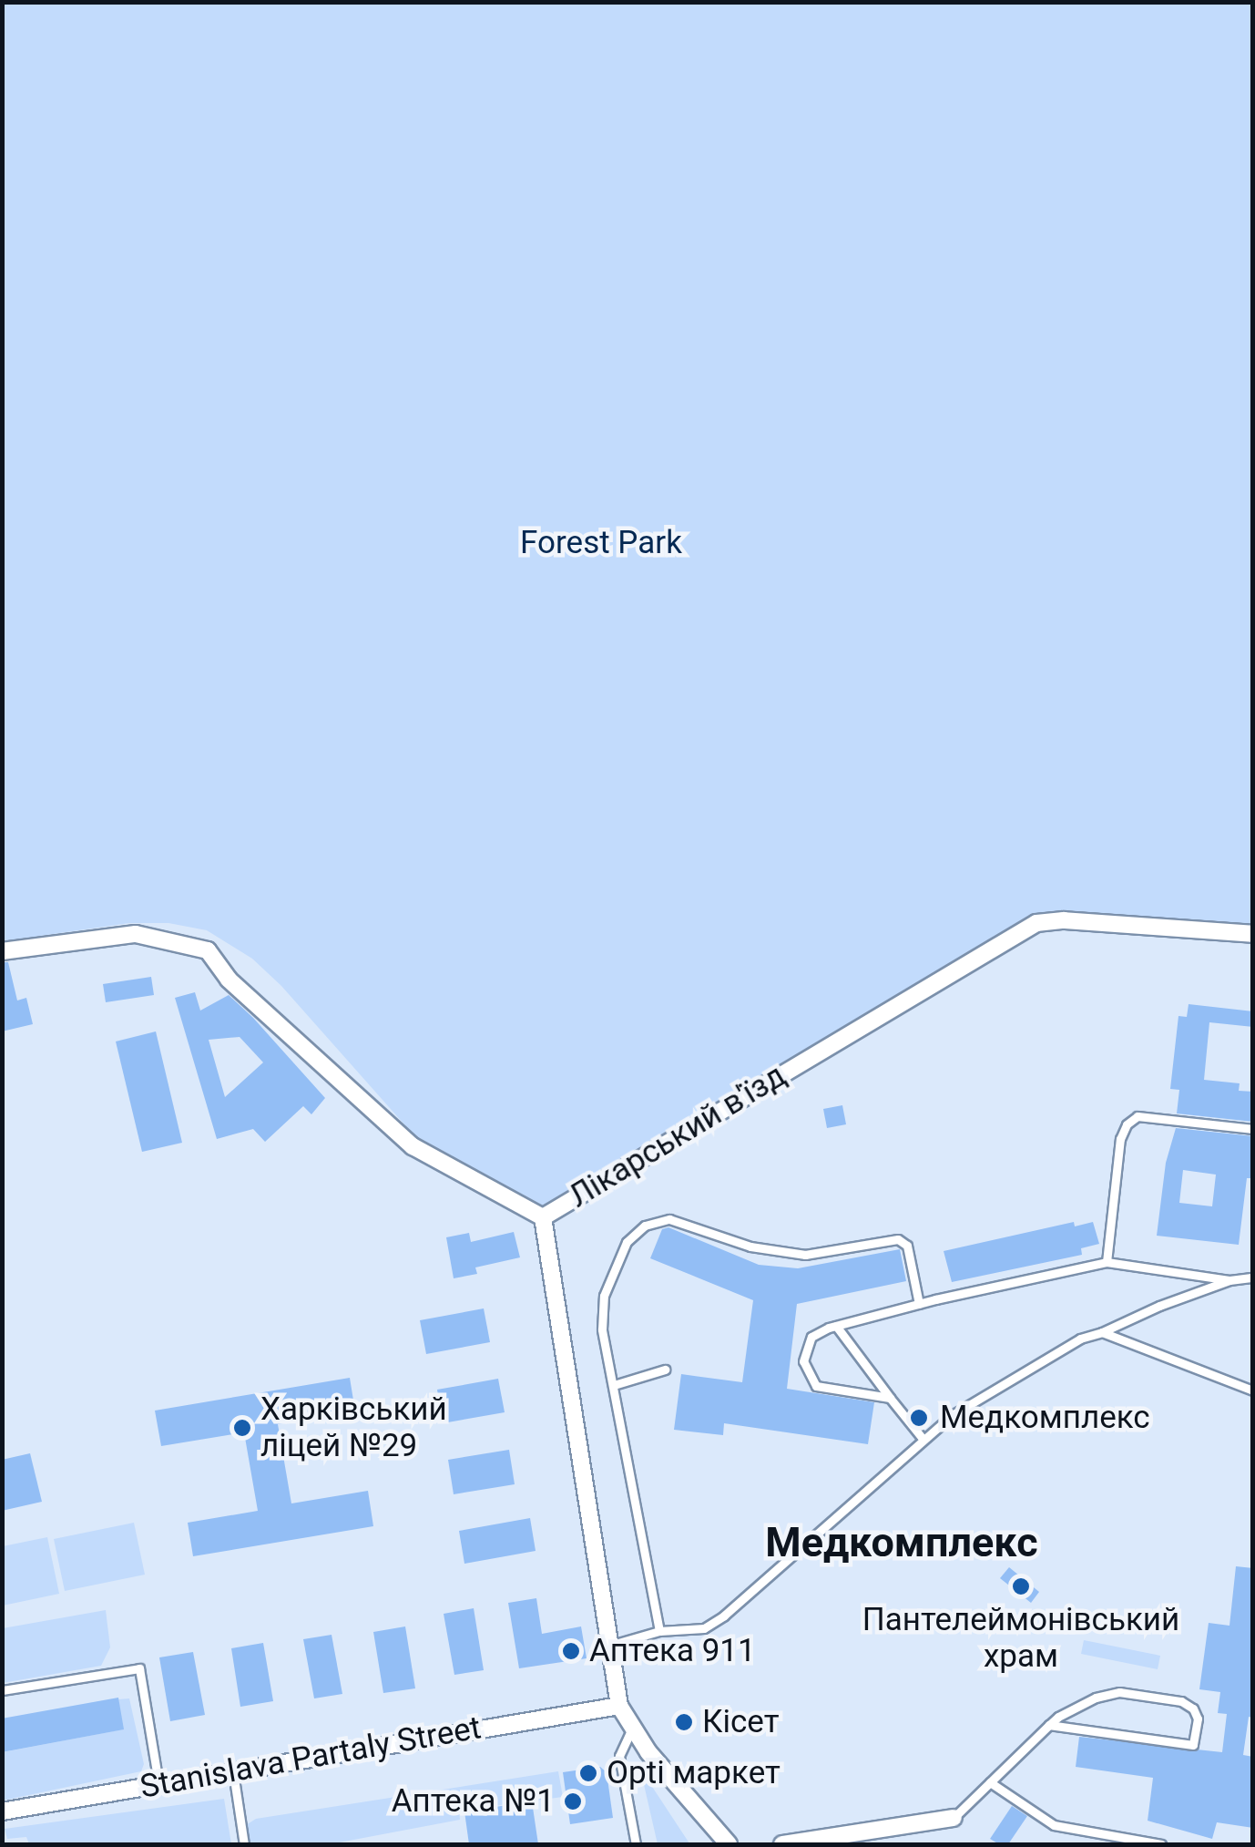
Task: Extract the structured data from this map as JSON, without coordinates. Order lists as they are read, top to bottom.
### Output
{
  "streets": {
    "street": ["Лікарський в'їзд", "Stanislava Partaly Street"]
  },
  "districts": ["Медкомплекс"],
  "parks": ["Forest Park"],
  "places": [
    "Медкомплекс",
    "Харківський ліцей №29",
    "Пантелеймонівський храм",
    "Аптека 911",
    "Кісет",
    "Opti маркет",
    "Аптека №1"
  ]
}
